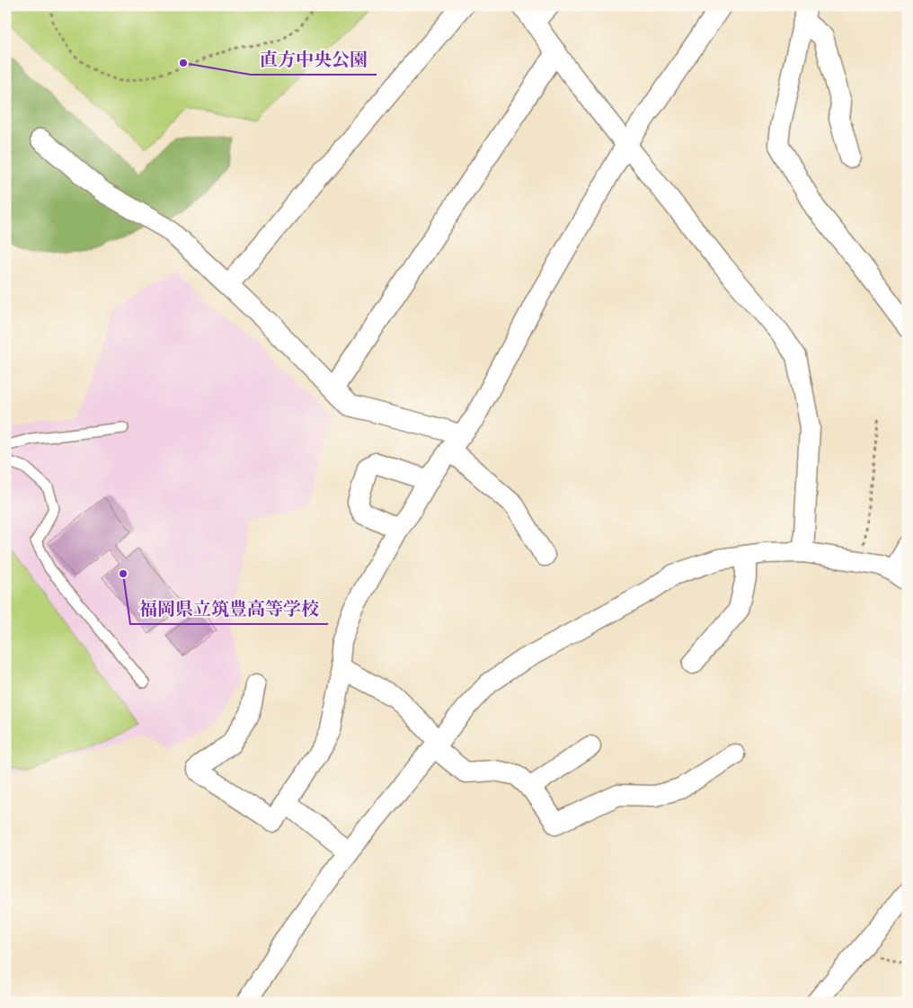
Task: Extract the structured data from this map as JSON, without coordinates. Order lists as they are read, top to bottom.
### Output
{
  "places": ["直方中央公園", "福岡県立筑豊高等学校"]
}
